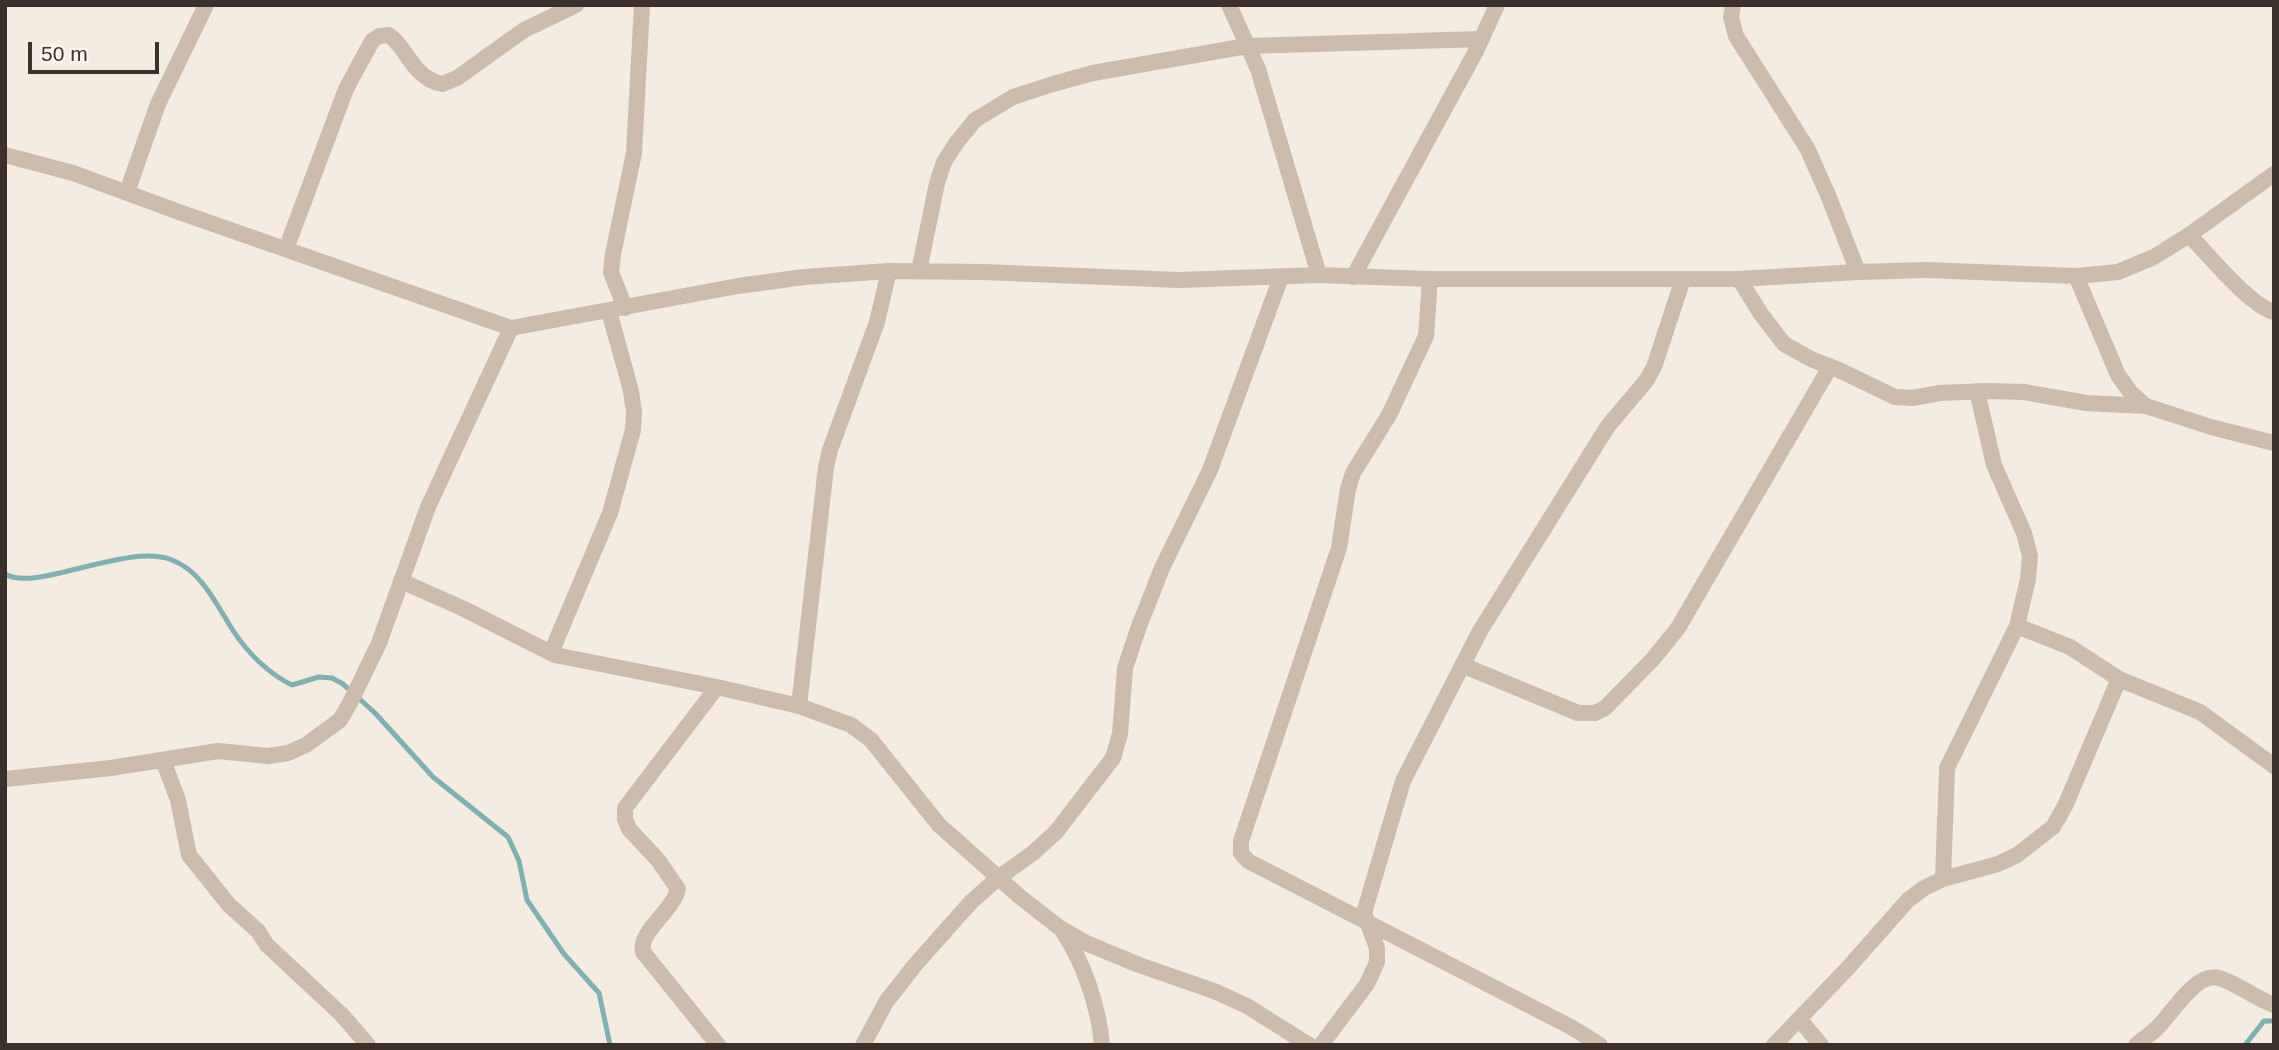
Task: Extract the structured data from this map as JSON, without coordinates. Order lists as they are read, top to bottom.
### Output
{
  "scale_bar": "50 m"
}
